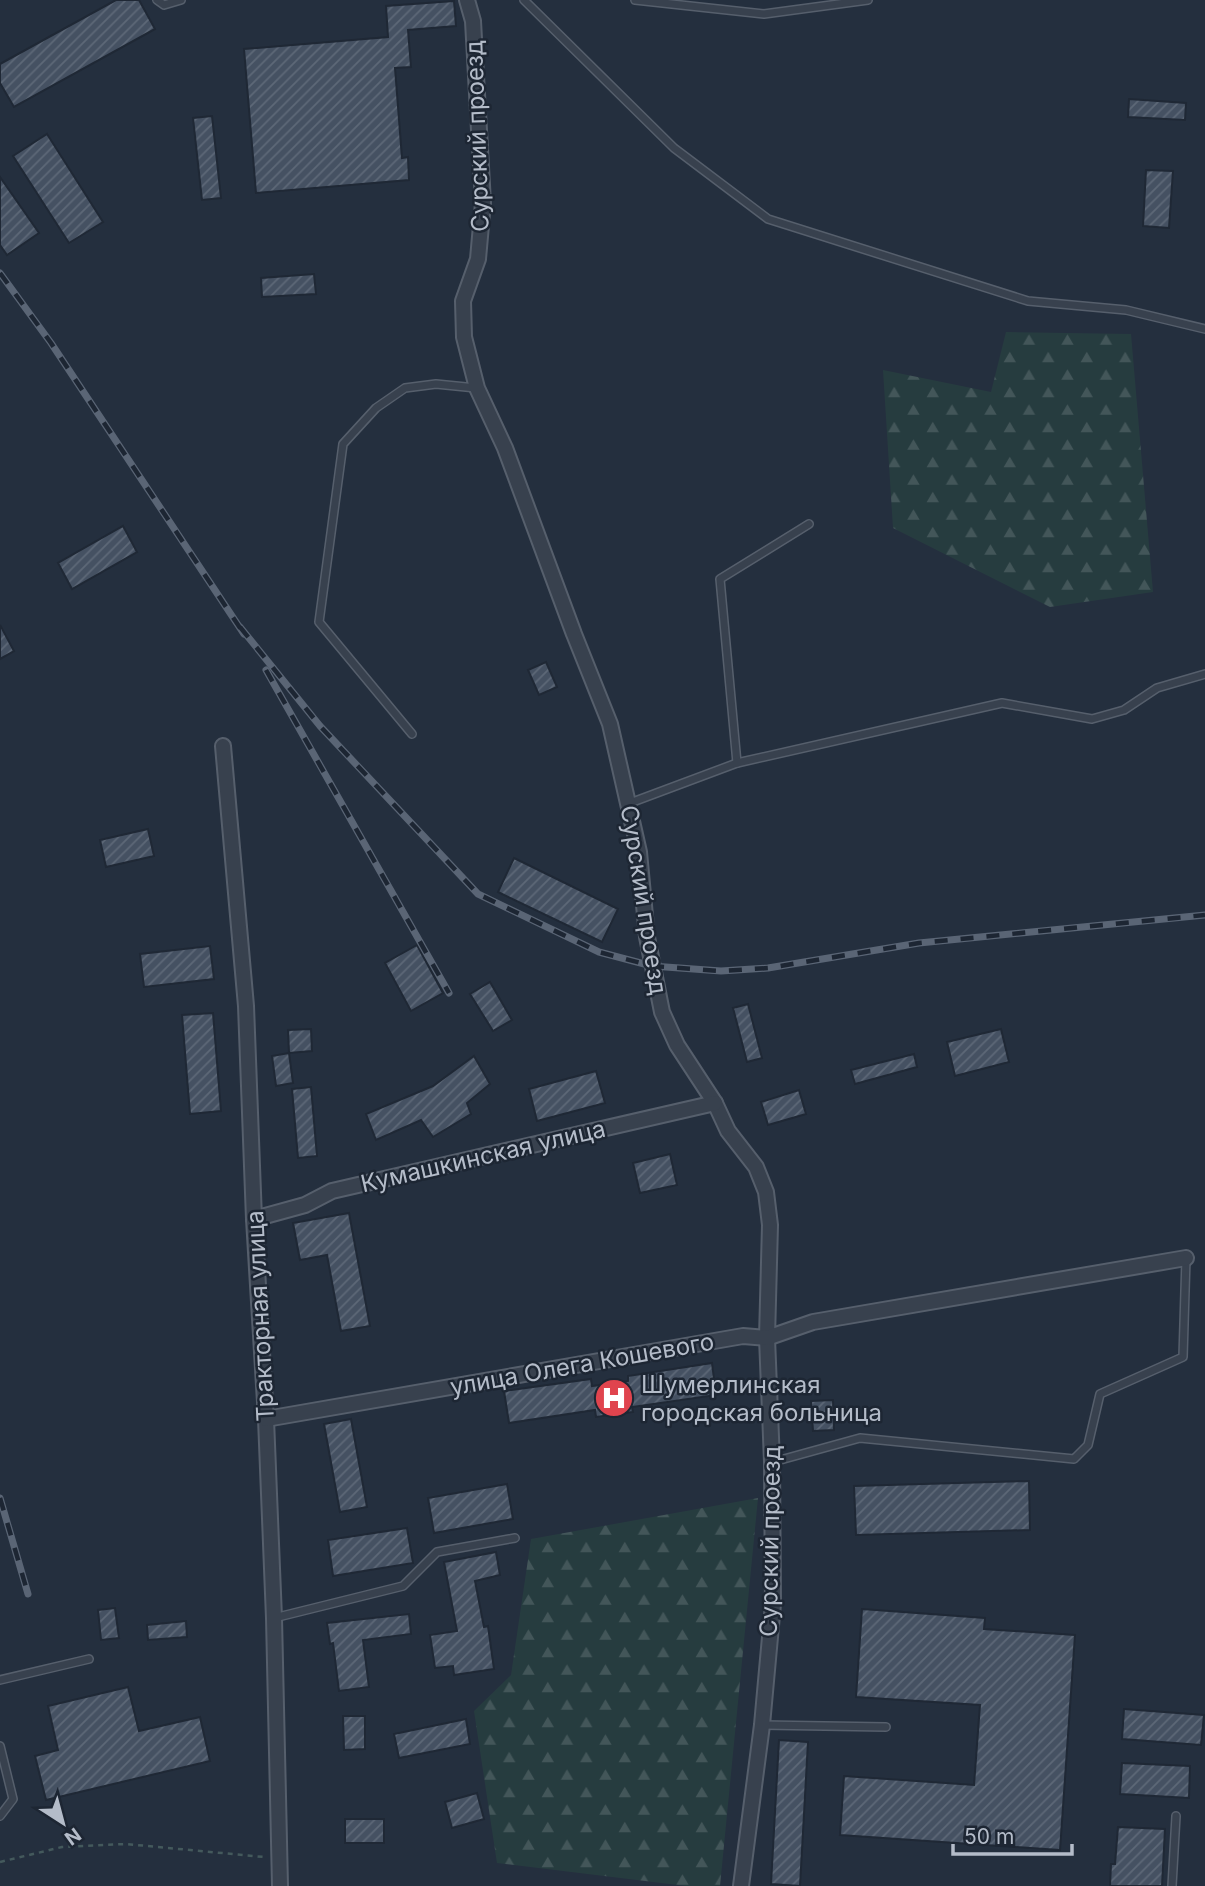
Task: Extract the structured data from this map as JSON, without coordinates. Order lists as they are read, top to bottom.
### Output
{
  "streets": {
    "street": [
      "Сурский проезд",
      "Кумашкинская улица",
      "Тракторная улица",
      "улица Олега Кошевого"
    ]
  },
  "crossings": [
    ["Сурский проезд", "Кумашкинская улица"],
    ["Сурский проезд", "улица Олега Кошевого"],
    ["Кумашкинская улица", "Тракторная улица"],
    ["Тракторная улица", "улица Олега Кошевого"]
  ],
  "places": {
    "hospital": ["Шумерлинская городская больница"]
  },
  "scale_bar": "50 m",
  "north": "bottom right"
}
